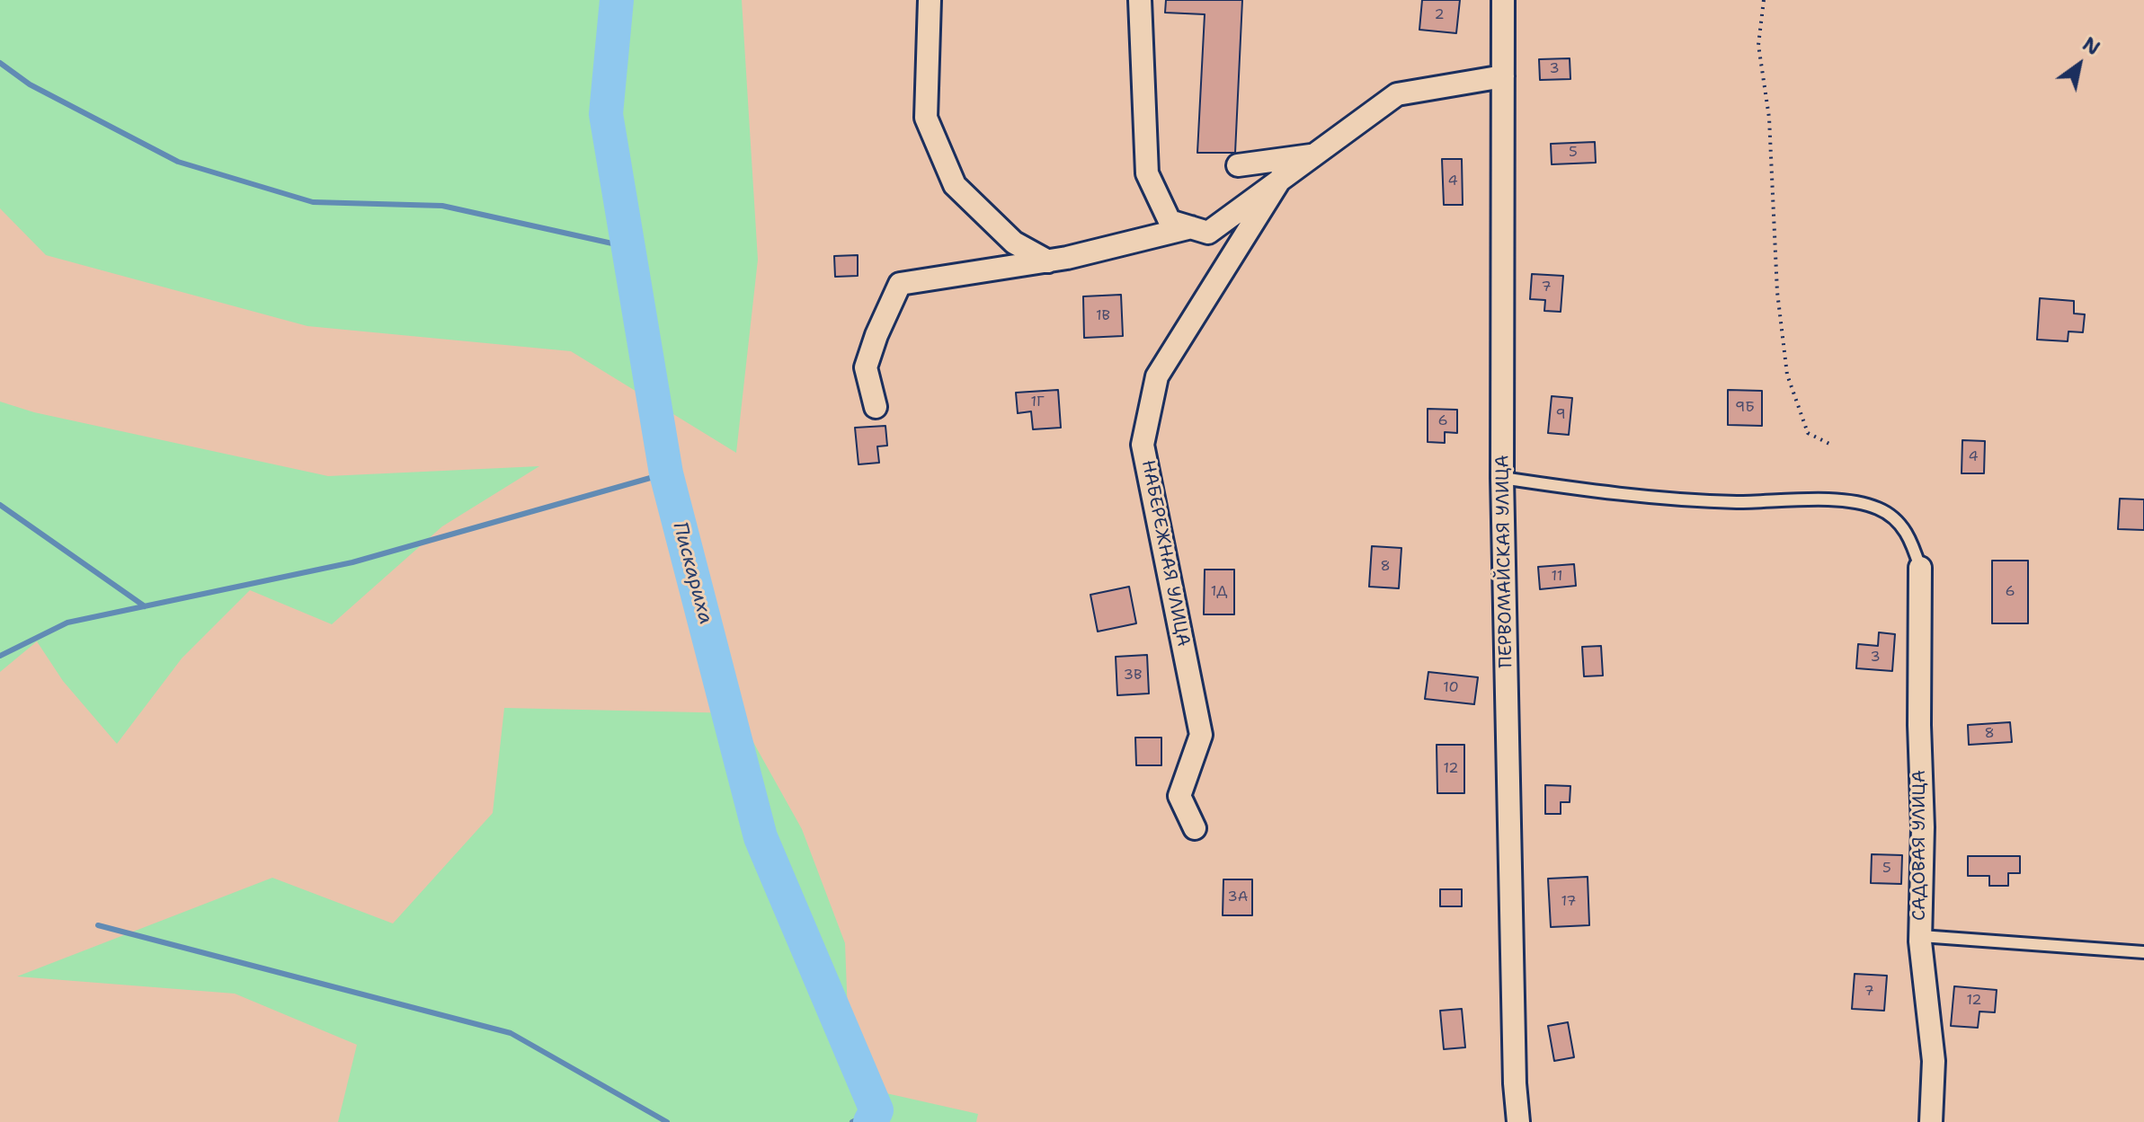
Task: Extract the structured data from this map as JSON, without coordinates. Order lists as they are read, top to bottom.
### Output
{
  "streets": {
    "street": ["НАБЕРЕЖНАЯ УЛИЦА", "ПЕРВОМАЙСКАЯ УЛИЦА", "САДОВАЯ УЛИЦА"]
  },
  "water": ["Пискариха"],
  "house_numbers": [
    "2",
    "3",
    "5",
    "4",
    "7",
    "1В",
    "1Г",
    "9Б",
    "9",
    "6",
    "4",
    "8",
    "11",
    "1Д",
    "6",
    "3",
    "3В",
    "10",
    "8",
    "12",
    "5",
    "3А",
    "17",
    "7",
    "12"
  ],
  "north": "top right"
}
